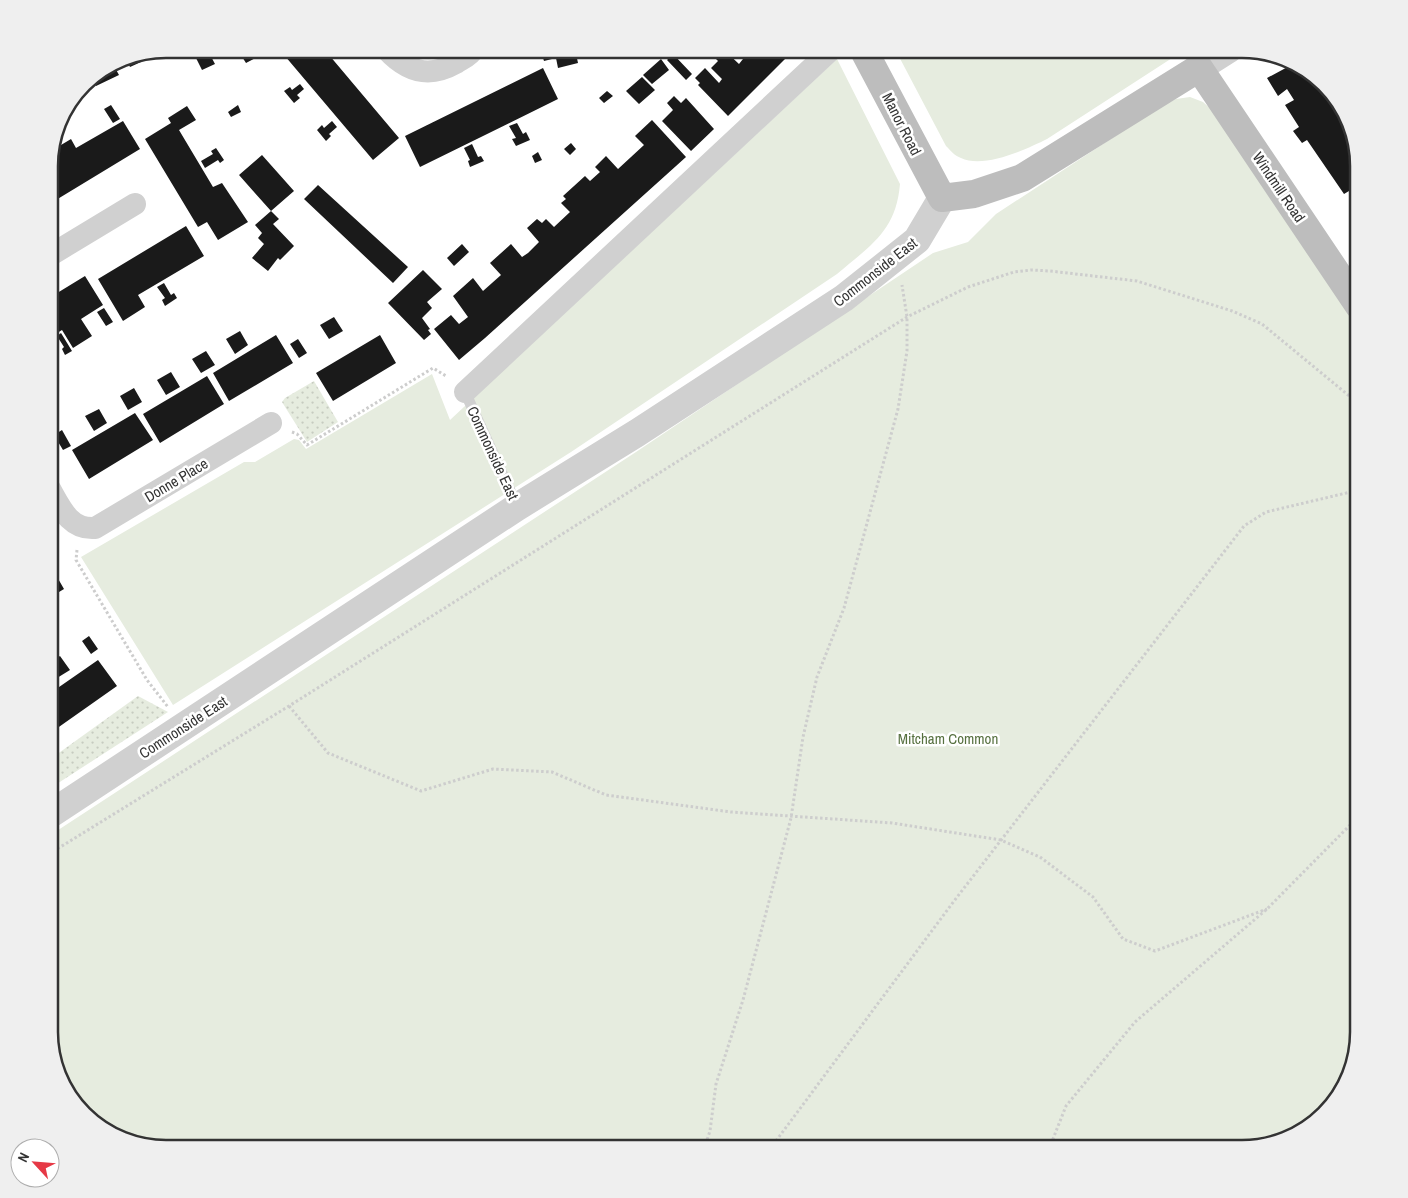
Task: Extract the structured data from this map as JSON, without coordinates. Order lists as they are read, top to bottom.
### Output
{
  "streets": {
    "main road": ["Manor Road", "Windmill Road"],
    "street": ["Commonside East", "Donne Place"]
  },
  "crossings": [
    ["Manor Road", "Commonside East"]
  ],
  "parks": ["Mitcham Common"],
  "north": "top left"
}
